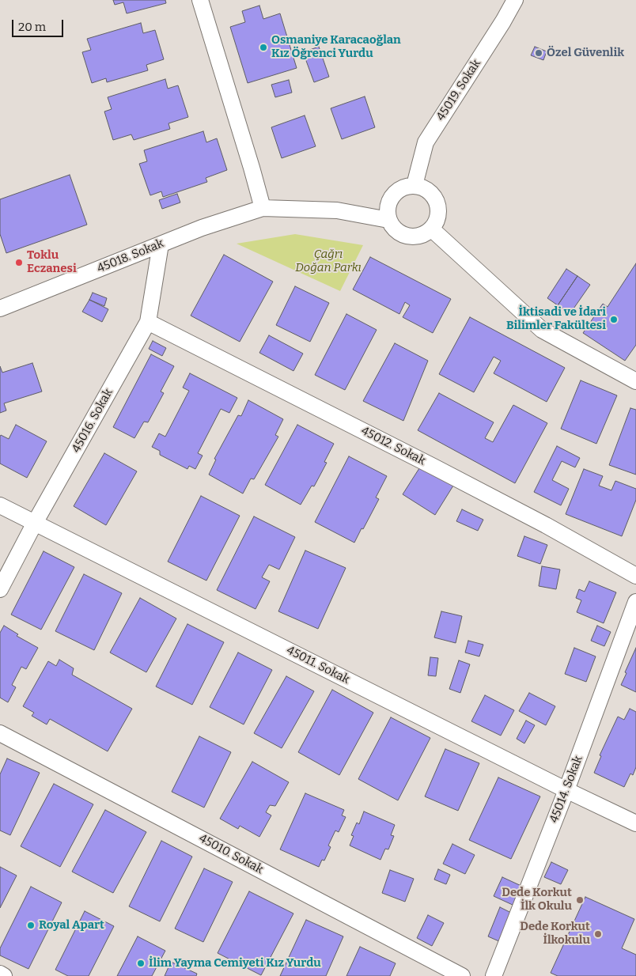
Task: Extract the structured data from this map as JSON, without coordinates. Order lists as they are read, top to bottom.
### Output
{
  "streets": {
    "street": [
      "45019. Sokak",
      "45018. Sokak",
      "45016. Sokak",
      "45012. Sokak",
      "45011. Sokak",
      "45014. Sokak",
      "45010. Sokak"
    ]
  },
  "crossings": [
    ["45019. Sokak", "45018. Sokak"],
    ["45018. Sokak", "45016. Sokak"],
    ["45016. Sokak", "45012. Sokak"],
    ["45016. Sokak", "45011. Sokak"],
    ["45011. Sokak", "45014. Sokak"]
  ],
  "parks": ["Çağrı Doğan Parkı"],
  "places": [
    "Osmaniye Karacaoğlan Kız Öğrenci Yurdu",
    "Özel Güvenlik",
    "Toklu Eczanesi",
    "İktisadi ve İdari Bilimler Fakültesi",
    "Dede Korkut İlk Okulu",
    "Royal Apart",
    "Dede Korkut İlkokulu",
    "İlim Yayma Cemiyeti Kız Yurdu"
  ],
  "scale_bar": "20 m"
}
